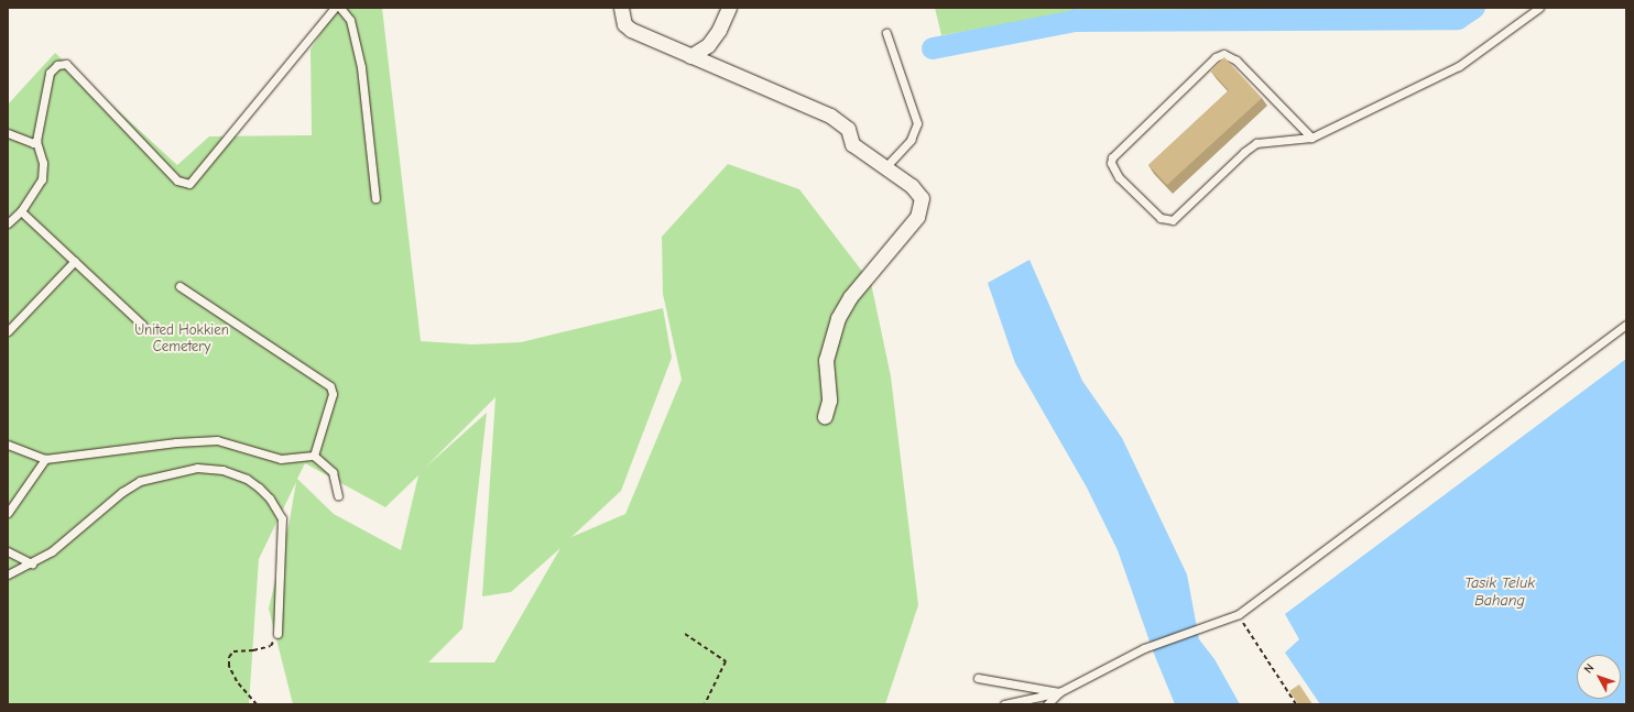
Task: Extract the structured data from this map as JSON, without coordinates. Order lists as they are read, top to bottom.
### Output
{
  "water": ["Tasik Teluk Bahang"],
  "parks": ["United Hokkien Cemetery"],
  "north": "top left"
}
